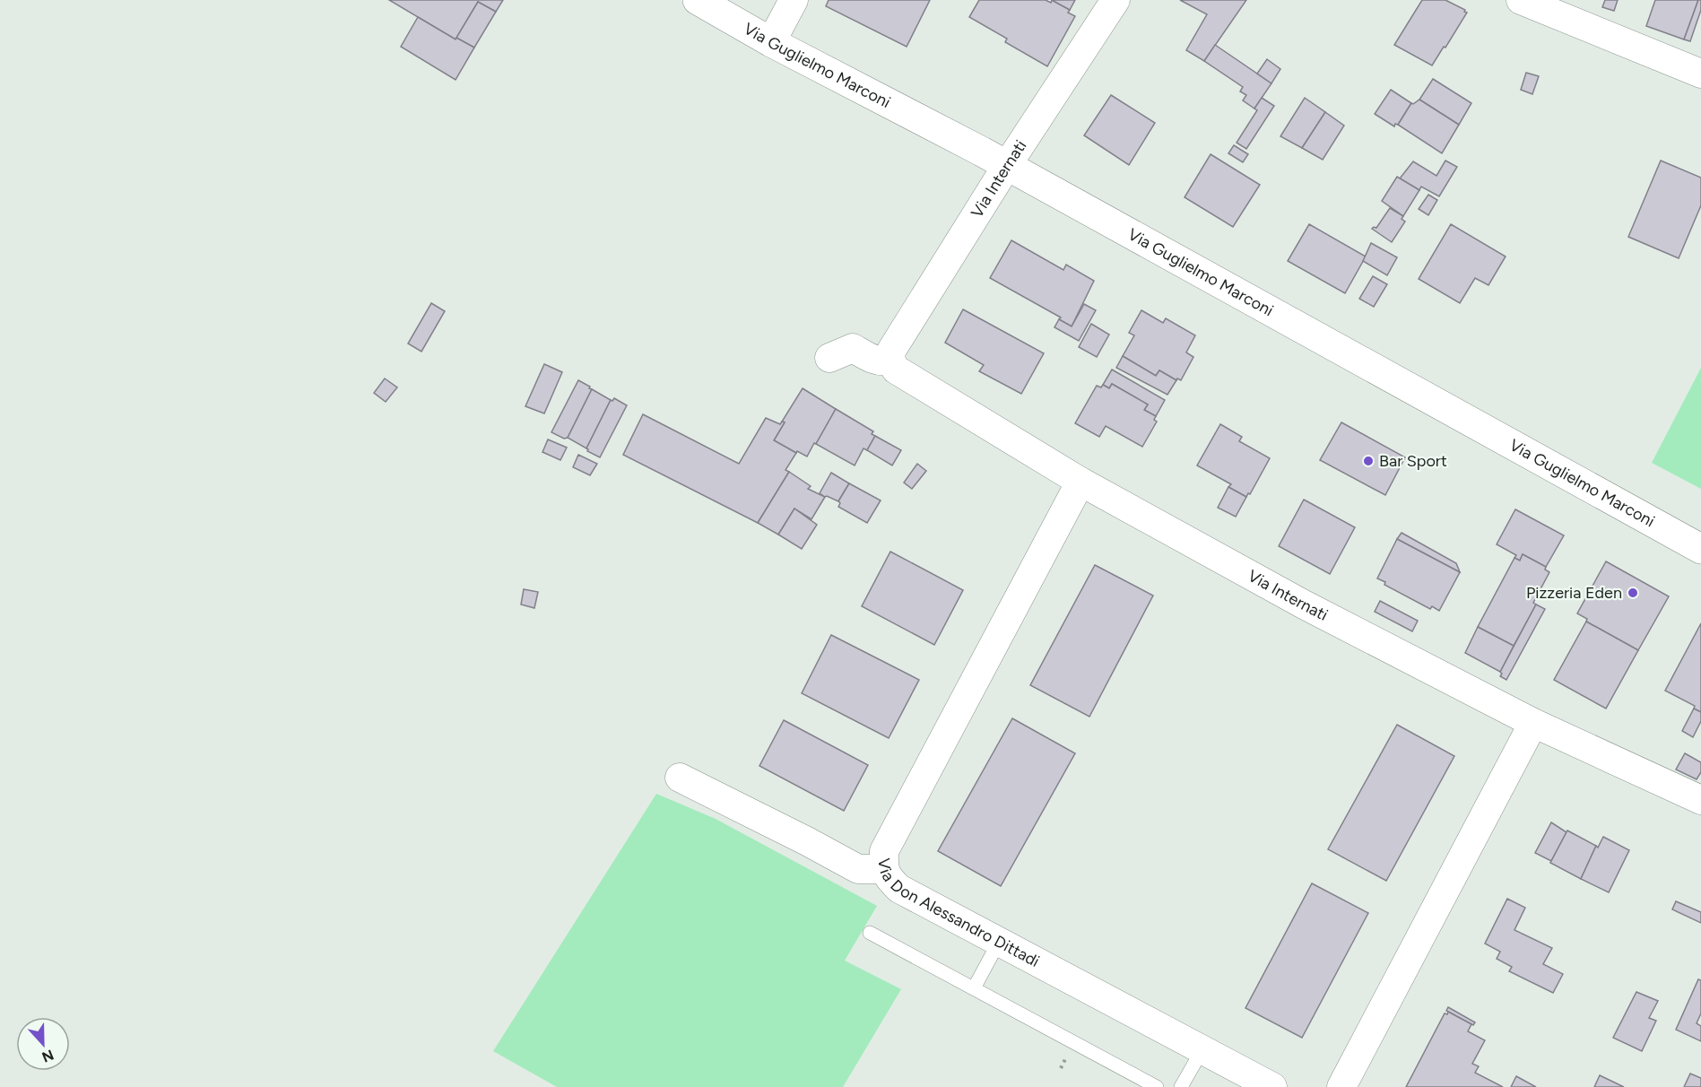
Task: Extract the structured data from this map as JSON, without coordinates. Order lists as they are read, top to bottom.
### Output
{
  "streets": {
    "main road": ["Via Guglielmo Marconi"],
    "street": ["Via Internati", "Via Don Alessandro Dittadi"]
  },
  "crossings": [
    ["Via Guglielmo Marconi", "Via Internati"],
    ["Via Internati", "Via Don Alessandro Dittadi"]
  ],
  "places": ["Bar Sport", "Pizzeria Eden"],
  "north": "bottom"
}
